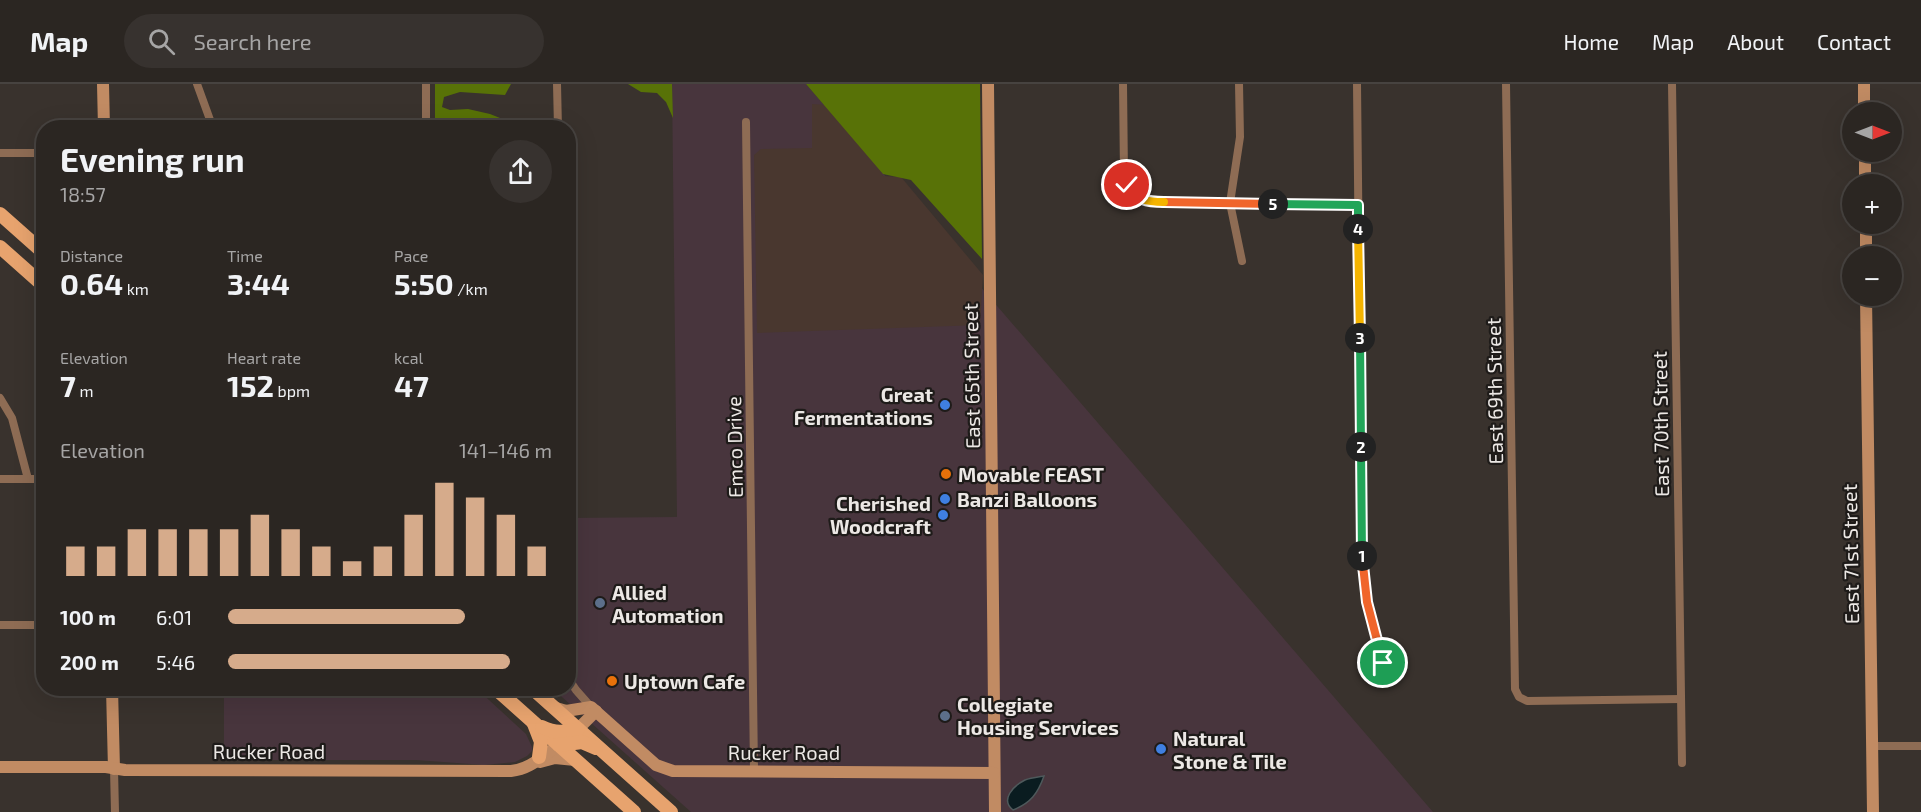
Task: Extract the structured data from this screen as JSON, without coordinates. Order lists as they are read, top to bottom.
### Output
{
  "streets": {
    "street": [
      "East 65th Street",
      "East 69th Street",
      "East 70th Street",
      "Emco Drive",
      "East 71st Street",
      "Rucker Road"
    ]
  },
  "crossings": [
    ["East 65th Street", "Rucker Road"],
    ["East 69th Street", "East 70th Street"],
    ["Emco Drive", "Rucker Road"]
  ],
  "places": [
    "Great Fermentations",
    "Movable FEAST",
    "Banzi Balloons",
    "Cherished Woodcraft",
    "Allied Automation",
    "Uptown Cafe",
    "Collegiate Housing Services",
    "Natural Stone & Tile"
  ],
  "north": "right",
  "page": {
    "header": "Map",
    "search": "Search here",
    "nav": [
      "Home",
      "Map",
      "About",
      "Contact"
    ],
    "map_buttons": ["+", "−"],
    "heading": ["Evening run", "18:57"],
    "pins": [
      "5",
      "4",
      "3",
      "2",
      "1"
    ],
    "stats": [
      ["Distance", "0.64 km"],
      ["Time", "3:44"],
      ["Pace", "5:50 /km"],
      ["Elevation", "7 m"],
      ["Heart rate", "152 bpm"],
      ["kcal", "47"]
    ],
    "chart": ["Elevation", "141–146 m"],
    "list": [
      {
        "name": "100 m",
        "note": "6:01"
      },
      {
        "name": "200 m",
        "note": "5:46"
      }
    ]
  }
}
